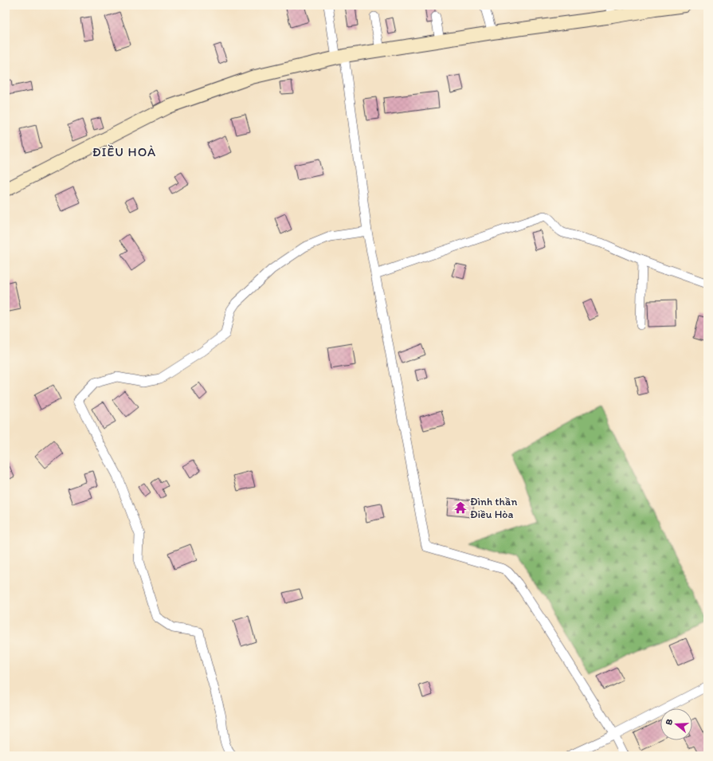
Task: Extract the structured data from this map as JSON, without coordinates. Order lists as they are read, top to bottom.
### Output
{
  "districts": ["ĐIỀU HOÀ"],
  "places": {
    "temple": ["Đình thần Điều Hòa"]
  },
  "north": "left"
}
